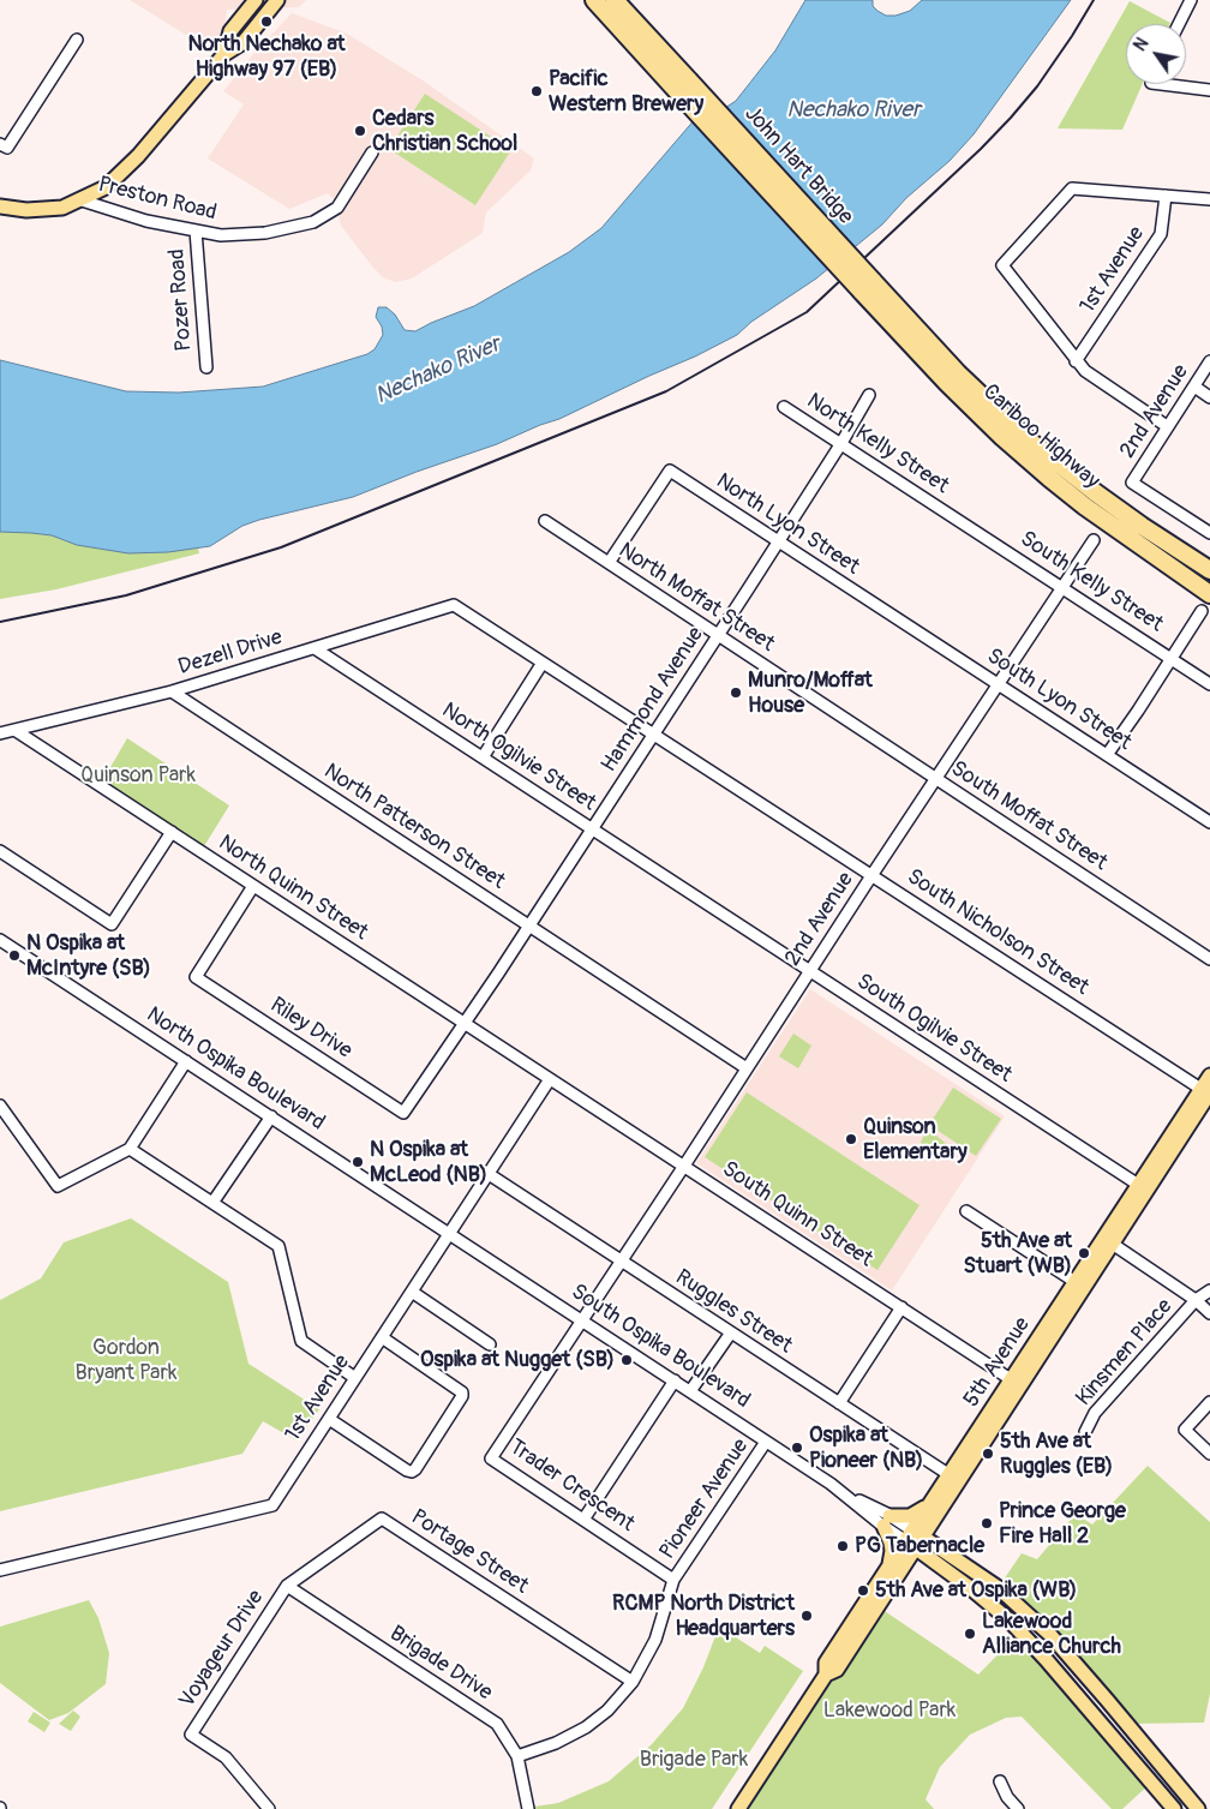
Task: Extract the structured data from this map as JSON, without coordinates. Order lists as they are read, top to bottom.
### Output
{
  "streets": {
    "highway": ["John Hart Bridge", "Cariboo Highway"],
    "main road": ["South Ospika Boulevard", "5th Avenue"],
    "street": [
      "Preston Road",
      "1st Avenue",
      "Pozer Road",
      "2nd Avenue",
      "North Kelly Street",
      "North Lyon Street",
      "South Kelly Street",
      "North Moffat Street",
      "Dezell Drive",
      "Hammond Avenue",
      "South Lyon Street",
      "North Ogilvie Street",
      "South Moffat Street",
      "North Patterson Street",
      "North Quinn Street",
      "South Nicholson Street",
      "Riley Drive",
      "South Ogilvie Street",
      "North Ospika Boulevard",
      "South Quinn Street",
      "Ruggles Street",
      "Kinsmen Place",
      "Trader Crescent",
      "Pioneer Avenue",
      "Portage Street",
      "Voyageur Drive",
      "Brigade Drive"
    ]
  },
  "crossings": [
    ["John Hart Bridge", "Cariboo Highway"],
    ["Preston Road", "Pozer Road"],
    ["1st Avenue", "North Quinn Street"],
    ["1st Avenue", "North Ospika Boulevard"],
    ["1st Avenue", "South Quinn Street"],
    ["1st Avenue", "Ruggles Street"],
    ["1st Avenue", "South Ospika Boulevard"],
    ["2nd Avenue", "South Kelly Street"],
    ["2nd Avenue", "South Lyon Street"],
    ["2nd Avenue", "South Moffat Street"],
    ["2nd Avenue", "North Patterson Street"],
    ["2nd Avenue", "South Nicholson Street"],
    ["2nd Avenue", "South Ogilvie Street"],
    ["2nd Avenue", "South Quinn Street"],
    ["2nd Avenue", "Ruggles Street"],
    ["2nd Avenue", "South Ospika Boulevard"],
    ["2nd Avenue", "Trader Crescent"],
    ["North Kelly Street", "South Kelly Street"],
    ["North Kelly Street", "Hammond Avenue"],
    ["North Lyon Street", "North Moffat Street"],
    ["North Lyon Street", "Hammond Avenue"],
    ["North Lyon Street", "South Lyon Street"],
    ["North Moffat Street", "Hammond Avenue"],
    ["North Moffat Street", "South Moffat Street"],
    ["Dezell Drive", "North Ogilvie Street"],
    ["Dezell Drive", "North Patterson Street"],
    ["Dezell Drive", "North Quinn Street"],
    ["Dezell Drive", "South Nicholson Street"],
    ["Hammond Avenue", "North Ogilvie Street"],
    ["Hammond Avenue", "North Patterson Street"],
    ["Hammond Avenue", "North Quinn Street"],
    ["Hammond Avenue", "South Nicholson Street"],
    ["Hammond Avenue", "Riley Drive"],
    ["North Ogilvie Street", "South Ogilvie Street"],
    ["North Quinn Street", "Riley Drive"],
    ["North Quinn Street", "South Quinn Street"],
    ["South Nicholson Street", "5th Avenue"],
    ["South Ogilvie Street", "5th Avenue"],
    ["North Ospika Boulevard", "South Ospika Boulevard"],
    ["South Quinn Street", "5th Avenue"],
    ["Ruggles Street", "5th Avenue"],
    ["South Ospika Boulevard", "5th Avenue"],
    ["South Ospika Boulevard", "Trader Crescent"],
    ["South Ospika Boulevard", "Pioneer Avenue"],
    ["Trader Crescent", "Pioneer Avenue"],
    ["Pioneer Avenue", "Portage Street"],
    ["Pioneer Avenue", "Brigade Drive"],
    ["Portage Street", "Voyageur Drive"],
    ["Portage Street", "Brigade Drive"],
    ["Voyageur Drive", "Brigade Drive"]
  ],
  "water": ["Nechako River"],
  "parks": [
    "Quinson Park",
    "Gordon Bryant Park",
    "Lakewood Park",
    "Brigade Park"
  ],
  "places": [
    "North Nechako at Highway 97 (EB)",
    "Pacific Western Brewery",
    "Cedars Christian School",
    "Munro/Moffat House",
    "N Ospika at McIntyre (SB)",
    "Quinson Elementary",
    "N Ospika at McLeod (NB)",
    "5th Ave at Stuart (WB)",
    "Ospika at Nugget (SB)",
    "Ospika at Pioneer (NB)",
    "5th Ave at Ruggles (EB)",
    "Prince George Fire Hall 2",
    "PG Tabernacle",
    "5th Ave at Ospika (WB)",
    "RCMP North District Headquarters",
    "Lakewood Alliance Church"
  ],
  "north": "top left"
}
